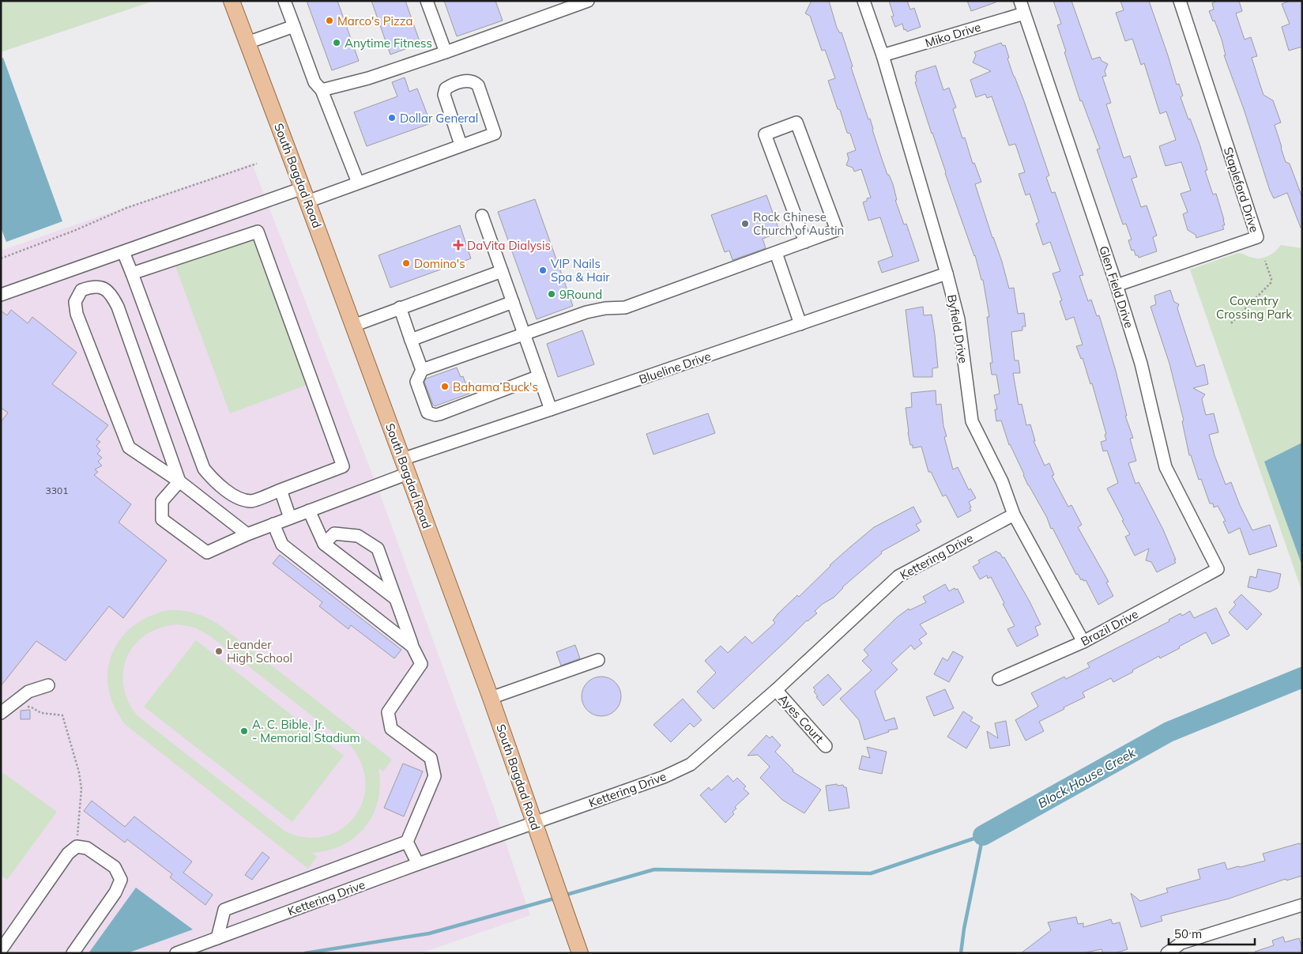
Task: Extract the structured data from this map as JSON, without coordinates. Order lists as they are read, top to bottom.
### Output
{
  "streets": {
    "main road": ["South Bagdad Road"],
    "street": [
      "Miko Drive",
      "Stapleford Drive",
      "Glen Field Drive",
      "Byfield Drive",
      "Blueline Drive",
      "Kettering Drive",
      "Brazil Drive",
      "Ayes Court"
    ]
  },
  "crossings": [
    ["Miko Drive", "Glen Field Drive"],
    ["Miko Drive", "Byfield Drive"],
    ["South Bagdad Road", "Blueline Drive"],
    ["South Bagdad Road", "Kettering Drive"],
    ["Stapleford Drive", "Glen Field Drive"],
    ["Glen Field Drive", "Brazil Drive"],
    ["Byfield Drive", "Blueline Drive"],
    ["Byfield Drive", "Kettering Drive"],
    ["Byfield Drive", "Brazil Drive"],
    ["Kettering Drive", "Ayes Court"]
  ],
  "water": ["Block House Creek"],
  "parks": ["Coventry Crossing Park"],
  "places": {
    "other": [
      "Marco's Pizza",
      "Anytime Fitness",
      "Dollar General",
      "Rock Chinese Church of Austin",
      "Domino's",
      "VIP Nails Spa & Hair",
      "9Round",
      "Bahama Buck's",
      "Leander High School",
      "A. C. Bible, Jr. - Memorial Stadium"
    ],
    "health": ["DaVita Dialysis"]
  },
  "house_numbers": ["3301"],
  "scale_bar": "50 m"
}
